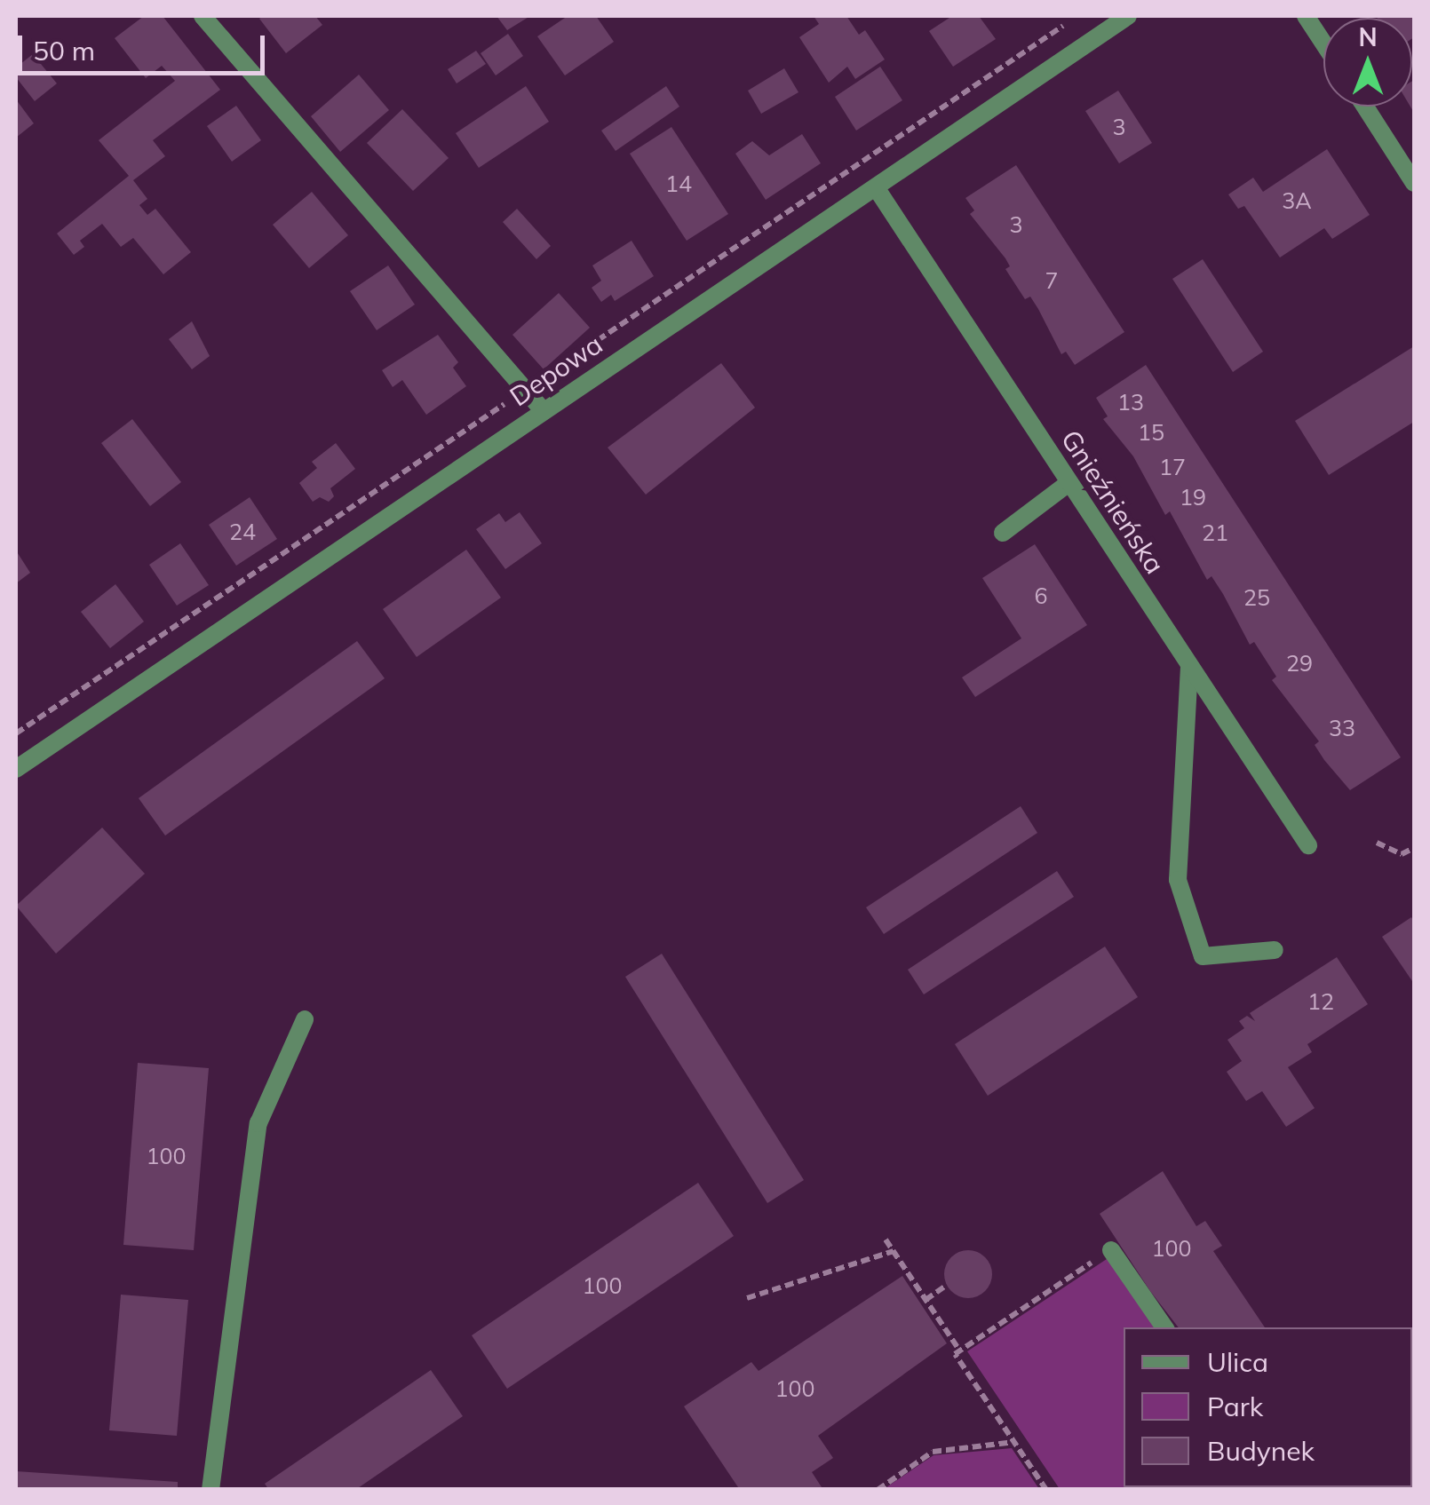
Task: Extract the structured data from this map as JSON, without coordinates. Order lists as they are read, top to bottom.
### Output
{
  "streets": {
    "street": ["Depowa", "Gnieźnieńska"]
  },
  "crossings": [
    ["Depowa", "Gnieźnieńska"]
  ],
  "house_numbers": [
    "3",
    "14",
    "3A",
    "3",
    "7",
    "13",
    "15",
    "17",
    "19",
    "24",
    "21",
    "6",
    "25",
    "29",
    "33",
    "12",
    "100",
    "100",
    "100",
    "100"
  ],
  "legend": ["Ulica", "Park", "Budynek"],
  "scale_bar": "50 m",
  "north": "top"
}
